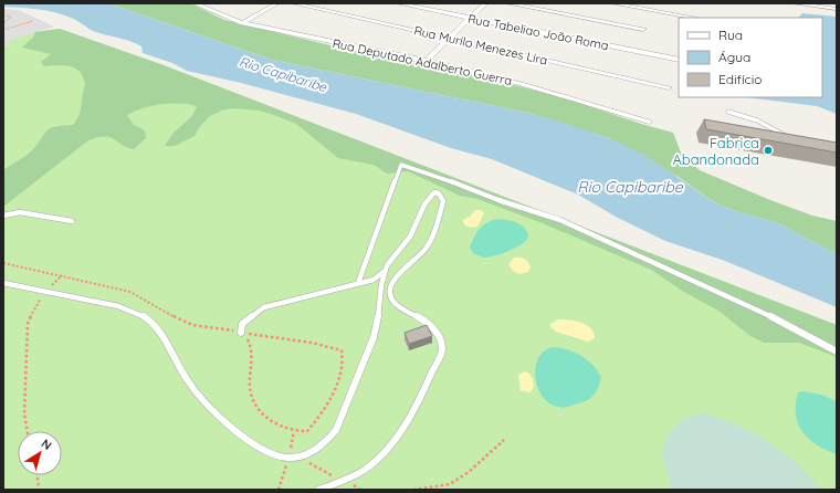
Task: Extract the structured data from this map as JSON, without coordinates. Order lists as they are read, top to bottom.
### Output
{
  "streets": {
    "street": ["Rua Tabeliao João Roma", "Rua Murilo Menezes Lira", "Rua Deputado Adalberto Guerra"]
  },
  "water": ["Rio Capibaribe"],
  "places": ["Fabrica Abandonada"],
  "legend": ["Rua", "Água", "Edifício"],
  "north": "top right"
}
